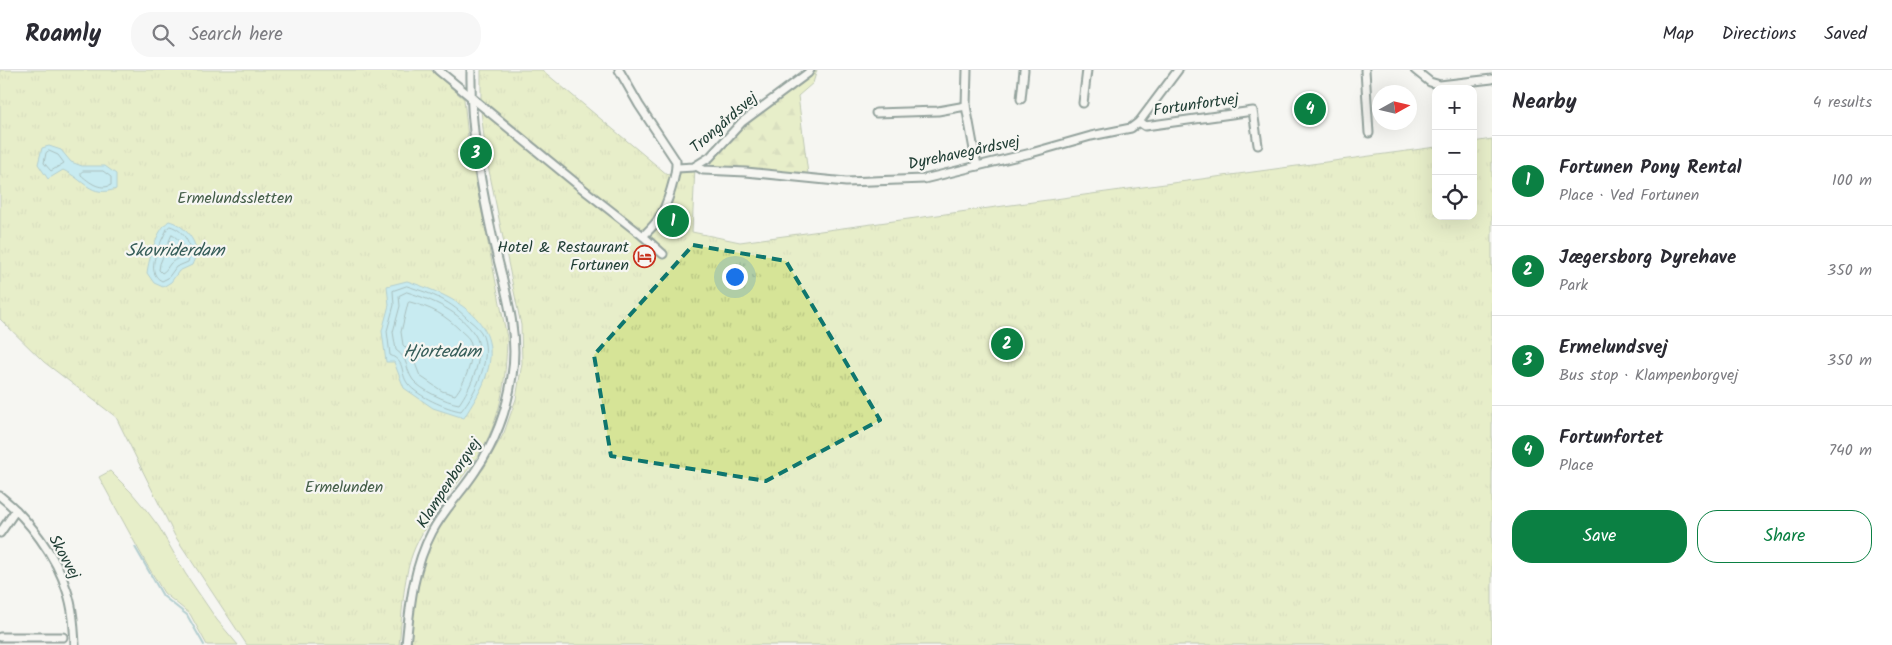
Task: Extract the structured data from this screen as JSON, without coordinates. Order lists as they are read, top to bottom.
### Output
{
  "streets": {
    "street": [
      "Fortunfortvej",
      "Trongårdsvej",
      "Dyrehavegårdsvej",
      "Klampenborgvej",
      "Skovvej"
    ]
  },
  "crossings": [
    ["Fortunfortvej", "Dyrehavegårdsvej"],
    ["Trongårdsvej", "Dyrehavegårdsvej"]
  ],
  "water": ["Skovriderdam", "Hjortedam"],
  "parks": ["Ermelundssletten", "Ermelunden"],
  "places": {
    "hotel": ["Hotel & Restaurant Fortunen"]
  },
  "north": "right",
  "page": {
    "header": "Roamly",
    "search": "Search here",
    "nav": ["Map", "Directions", "Saved"],
    "heading": ["Nearby", "4 results"],
    "map_buttons": ["+", "−"],
    "pins": [
      "4",
      "3",
      "1",
      "2"
    ],
    "list": [
      {
        "mark": "1",
        "name": "Fortunen Pony Rental",
        "note": "Place · Ved Fortunen",
        "value": "100 m"
      },
      {
        "mark": "2",
        "name": "Jægersborg Dyrehave",
        "note": "Park",
        "value": "350 m"
      },
      {
        "mark": "3",
        "name": "Ermelundsvej",
        "note": "Bus stop · Klampenborgvej",
        "value": "350 m"
      },
      {
        "mark": "4",
        "name": "Fortunfortet",
        "note": "Place",
        "value": "740 m"
      }
    ],
    "buttons": ["Save", "Share"]
  }
}
